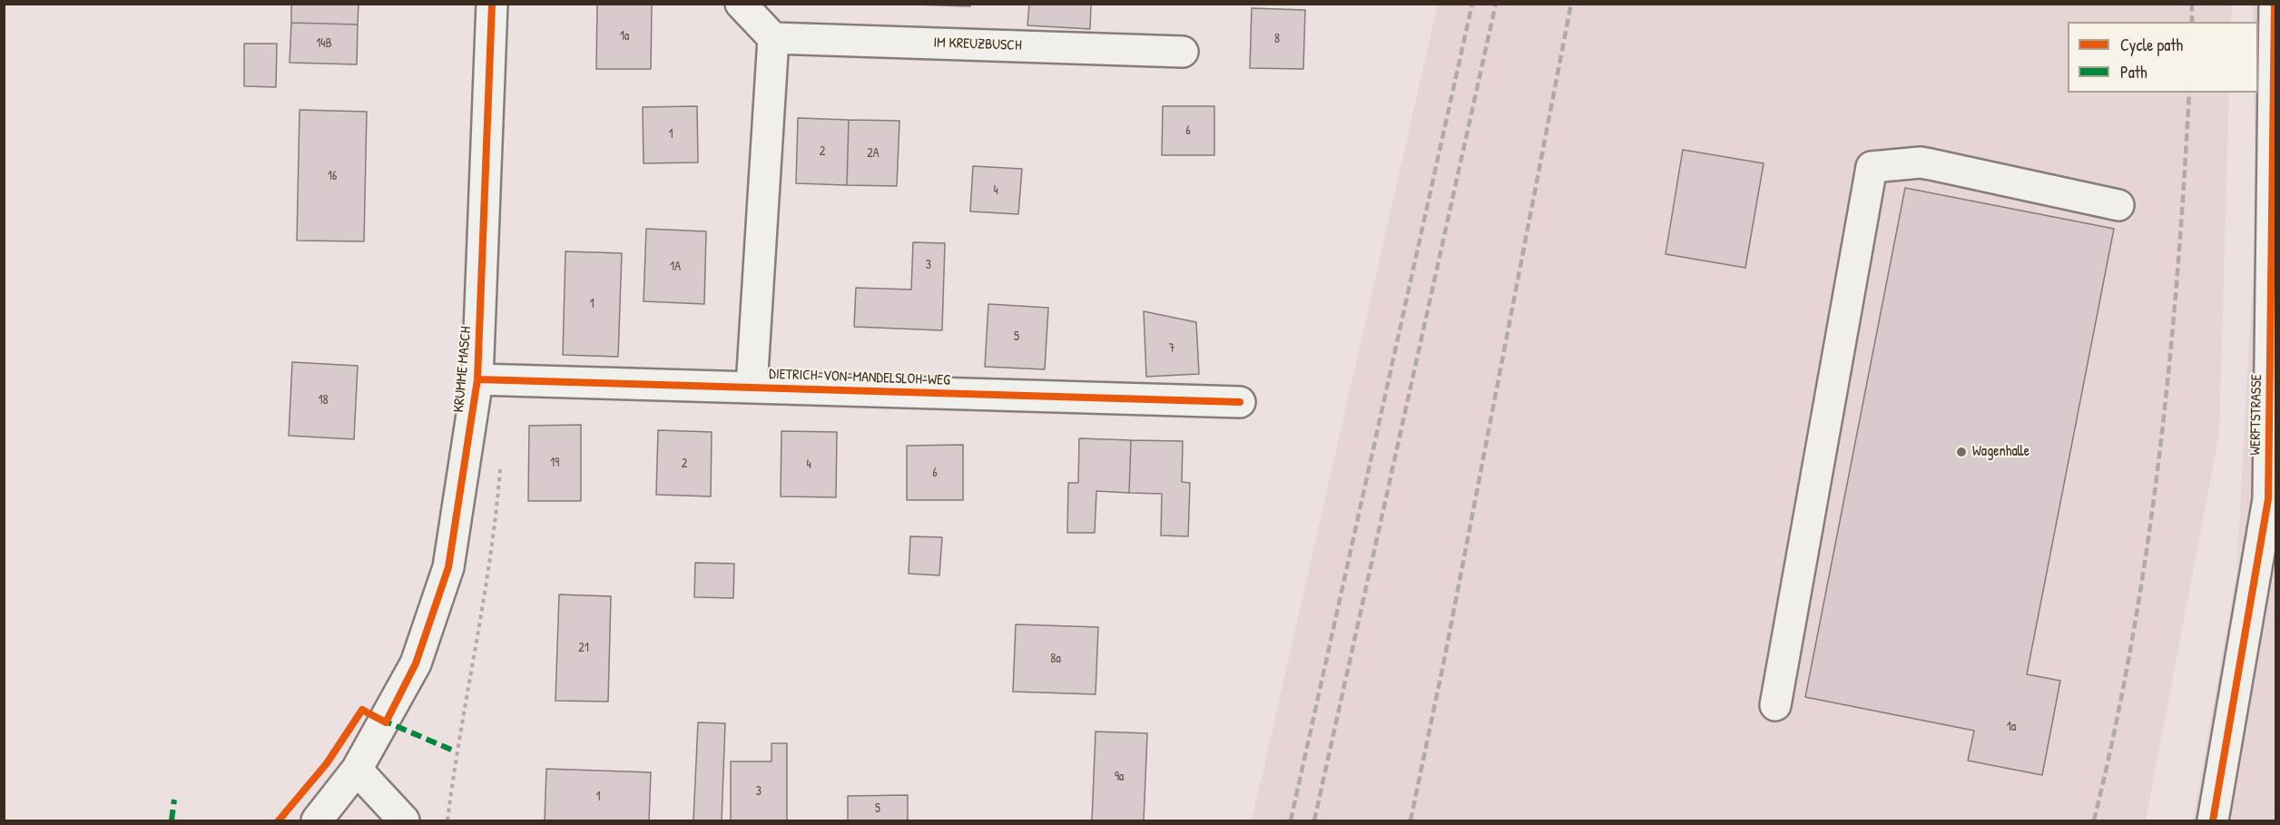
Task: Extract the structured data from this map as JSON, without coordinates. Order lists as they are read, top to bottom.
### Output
{
  "streets": {
    "street": [
      "IM KREUZBUSCH",
      "KRUMME MASCH",
      "DIETRICH-VON-MANDELSLOH-WEG",
      "WERFTSTRASSE"
    ]
  },
  "crossings": [
    ["KRUMME MASCH", "DIETRICH-VON-MANDELSLOH-WEG"]
  ],
  "places": ["Wagenhalle"],
  "house_numbers": [
    "1a",
    "8",
    "14B",
    "6",
    "1",
    "2",
    "2A",
    "16",
    "4",
    "3",
    "1A",
    "1",
    "5",
    "7",
    "18",
    "19",
    "2",
    "4",
    "6",
    "21",
    "8a",
    "1a",
    "9a",
    "3",
    "1",
    "5"
  ],
  "legend": ["Cycle path", "Path"]
}
